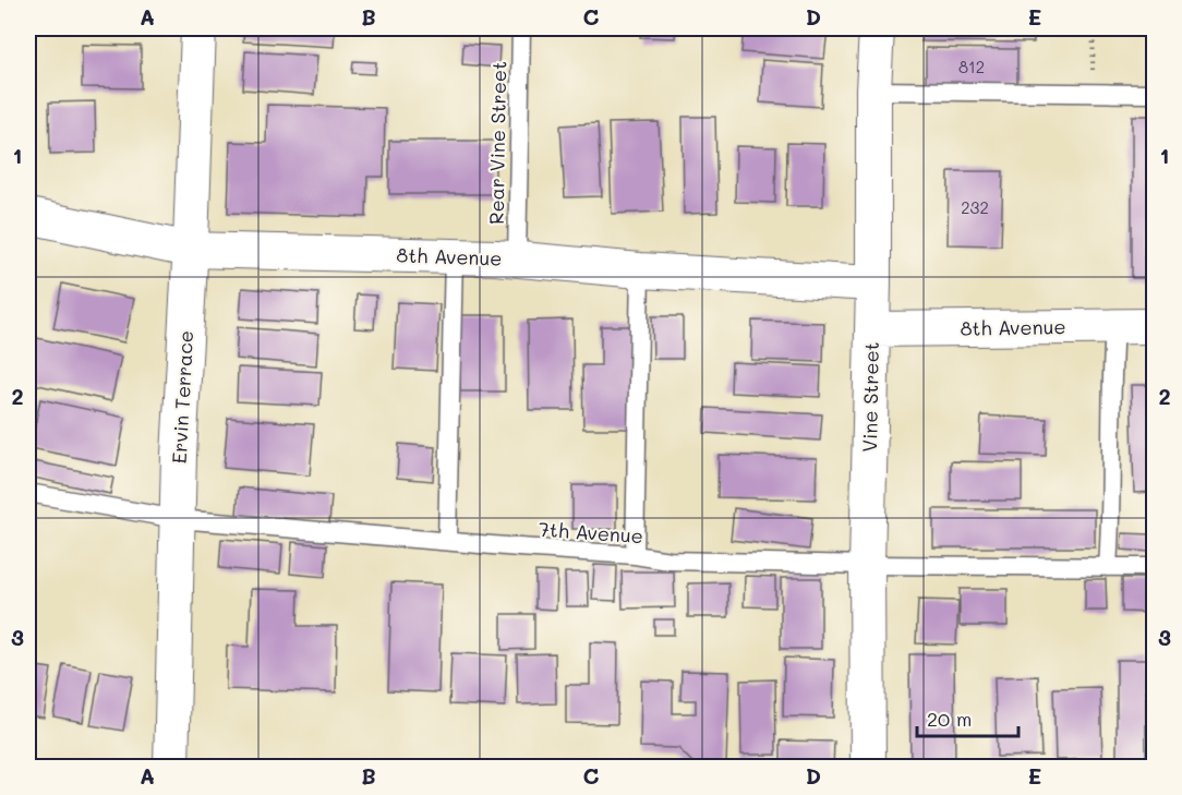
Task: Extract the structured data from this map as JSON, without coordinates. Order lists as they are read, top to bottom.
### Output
{
  "streets": {
    "street": ["8th Avenue", "Ervin Terrace", "Vine Street"],
    "lane": ["Rear Vine Street", "7th Avenue"]
  },
  "crossings": [
    ["Rear Vine Street", "8th Avenue"],
    ["8th Avenue", "Ervin Terrace"],
    ["8th Avenue", "Vine Street"],
    ["Ervin Terrace", "7th Avenue"],
    ["Vine Street", "7th Avenue"]
  ],
  "house_numbers": ["812", "232"],
  "scale_bar": "20 m",
  "grid": {
    "columns": [
      "A",
      "B",
      "C",
      "D",
      "E"
    ],
    "rows": ["1", "2", "3"]
  }
}
